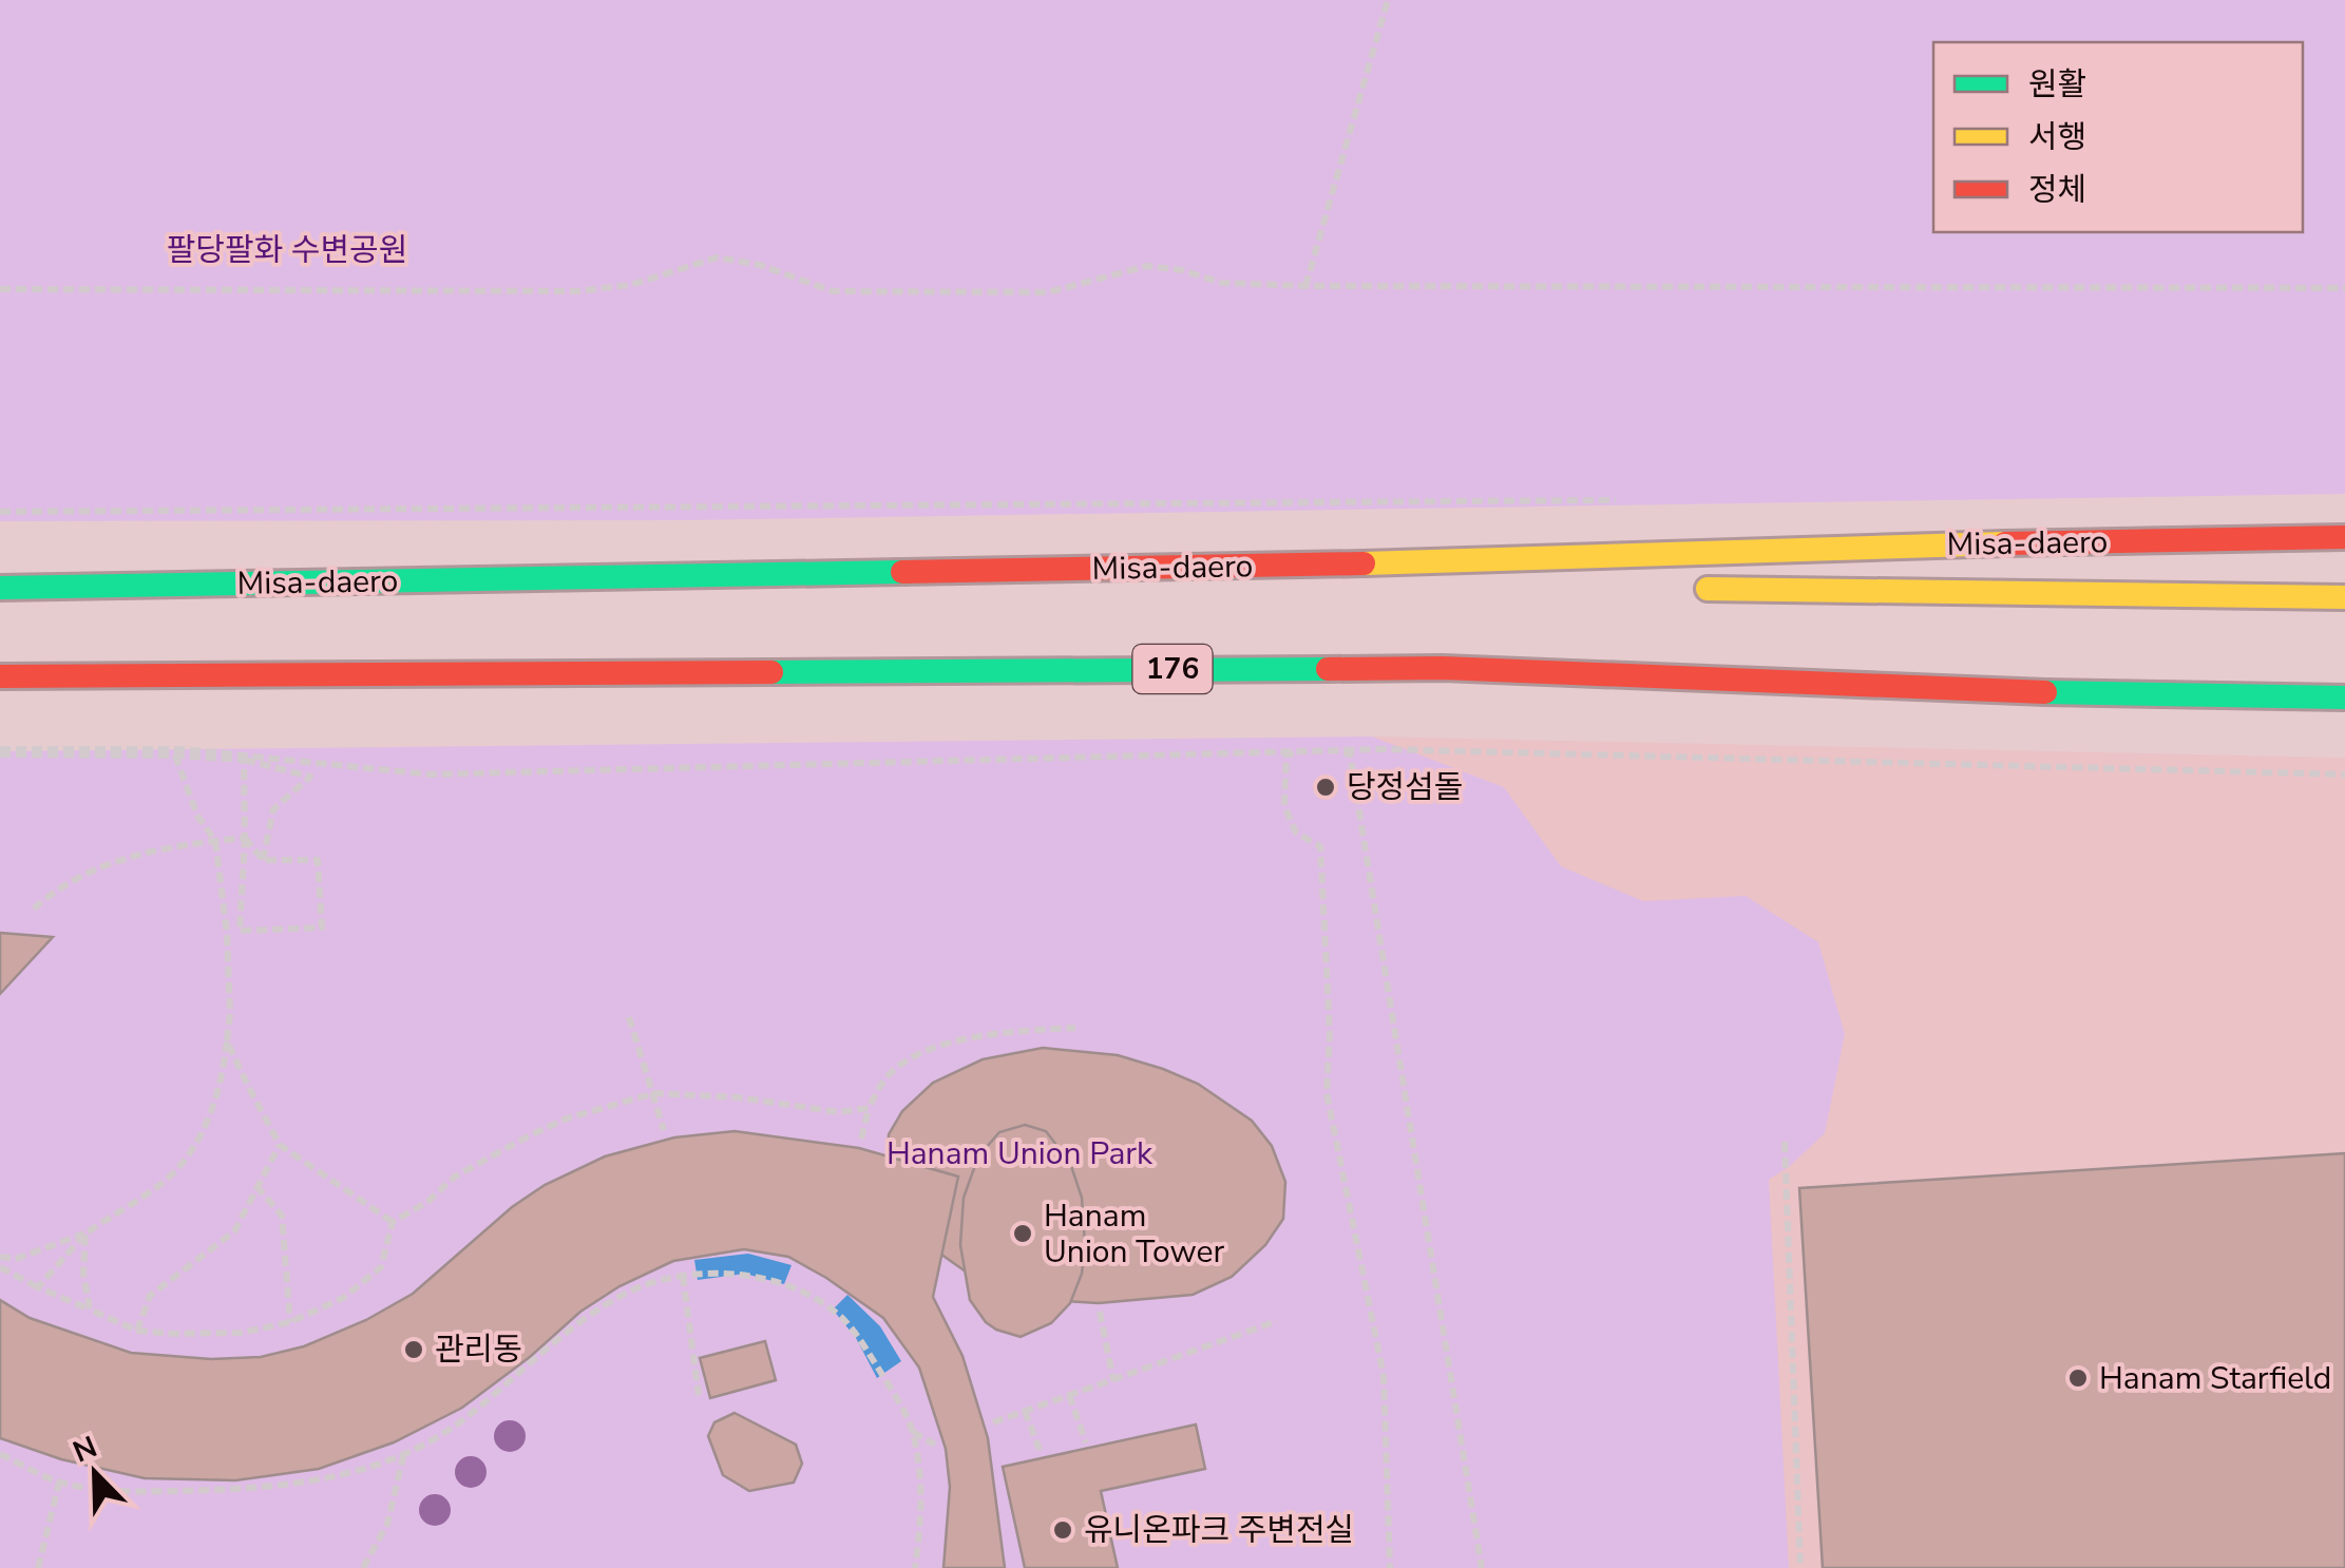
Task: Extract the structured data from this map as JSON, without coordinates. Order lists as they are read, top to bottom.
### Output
{
  "streets": {
    "main road": ["Misa-daero", "176"]
  },
  "parks": ["팔당팔화 수변공원", "Hanam Union Park"],
  "places": [
    "당정섬돌",
    "Hanam Union Tower",
    "관리동",
    "Hanam Starfield",
    "유니온파크 주변전실"
  ],
  "legend": ["원활", "서행", "정체"],
  "north": "top left"
}
